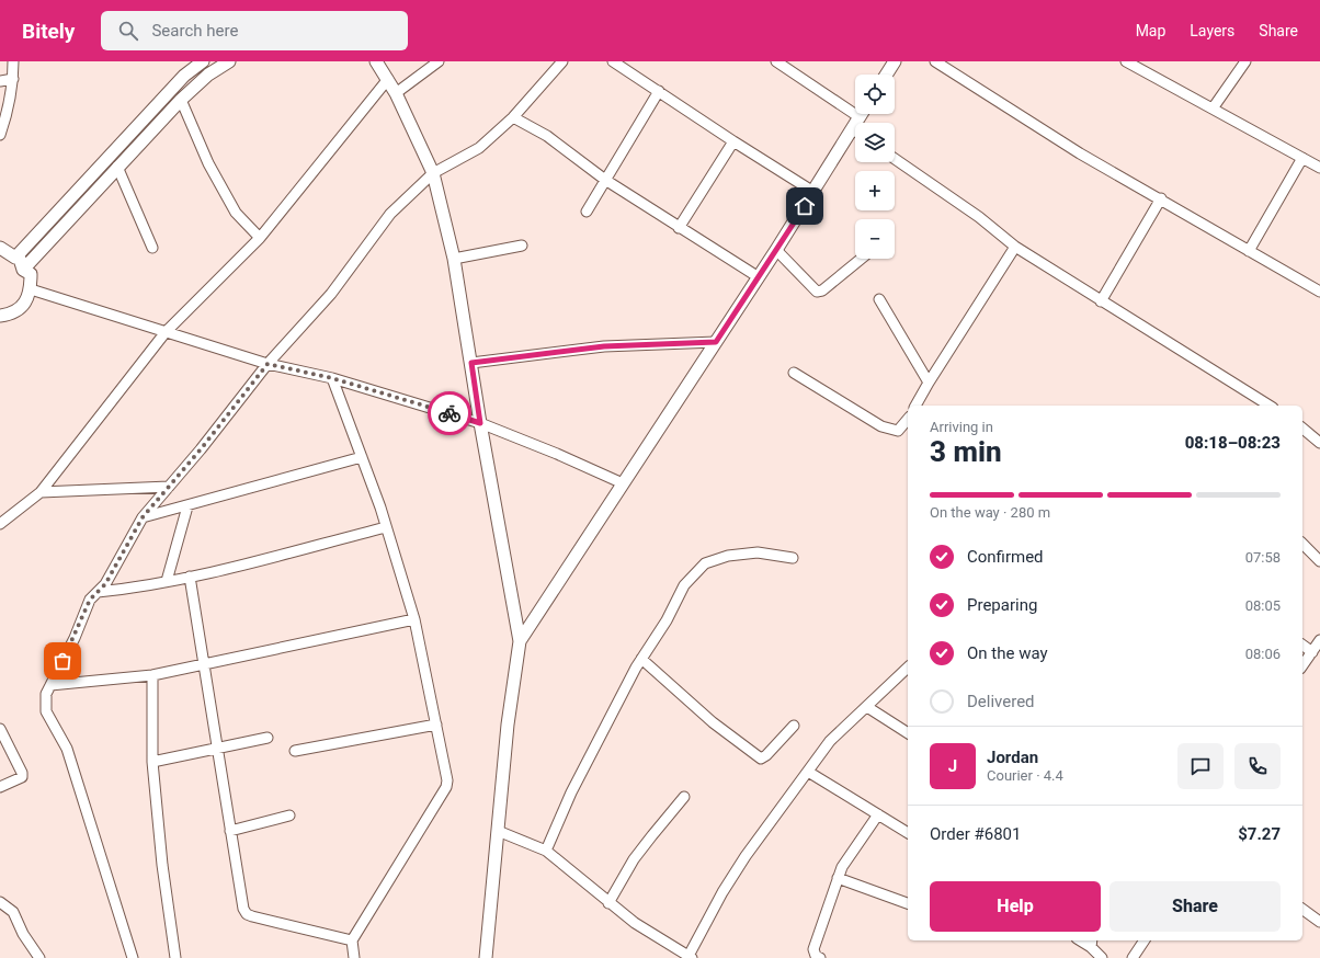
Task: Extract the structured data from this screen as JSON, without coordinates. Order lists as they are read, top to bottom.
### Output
{
  "page": {
    "header": "Bitely",
    "search": "Search here",
    "nav": ["Map", "Layers", "Share"],
    "map_buttons": ["+", "−"],
    "heading": ["3 min", "Arriving in", "08:18–08:23"],
    "panel": [
      "Jordan",
      "Courier · 4.4",
      "Order #6801",
      "$7.27"
    ],
    "bar": "On the way · 280 m",
    "list": [
      ["Confirmed", "07:58"],
      ["Preparing", "08:05"],
      ["On the way", "08:06"],
      "Delivered"
    ],
    "round": "J",
    "buttons": ["Help", "Share"]
  }
}
